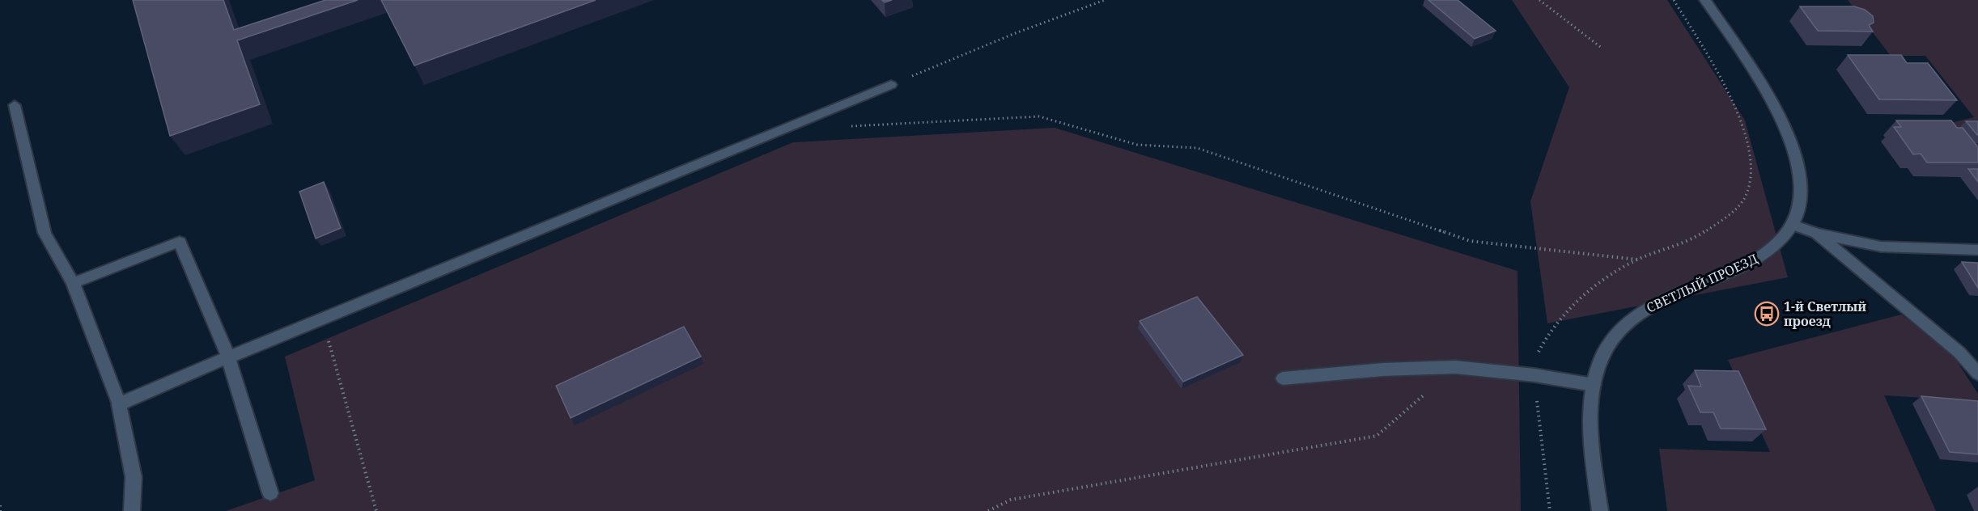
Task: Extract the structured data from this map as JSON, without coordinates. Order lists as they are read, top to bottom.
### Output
{
  "streets": {
    "street": ["СВЕТЛЫЙ ПРОЕЗД"]
  },
  "places": {
    "bus stop": ["1-й Светлый проезд"]
  }
}
